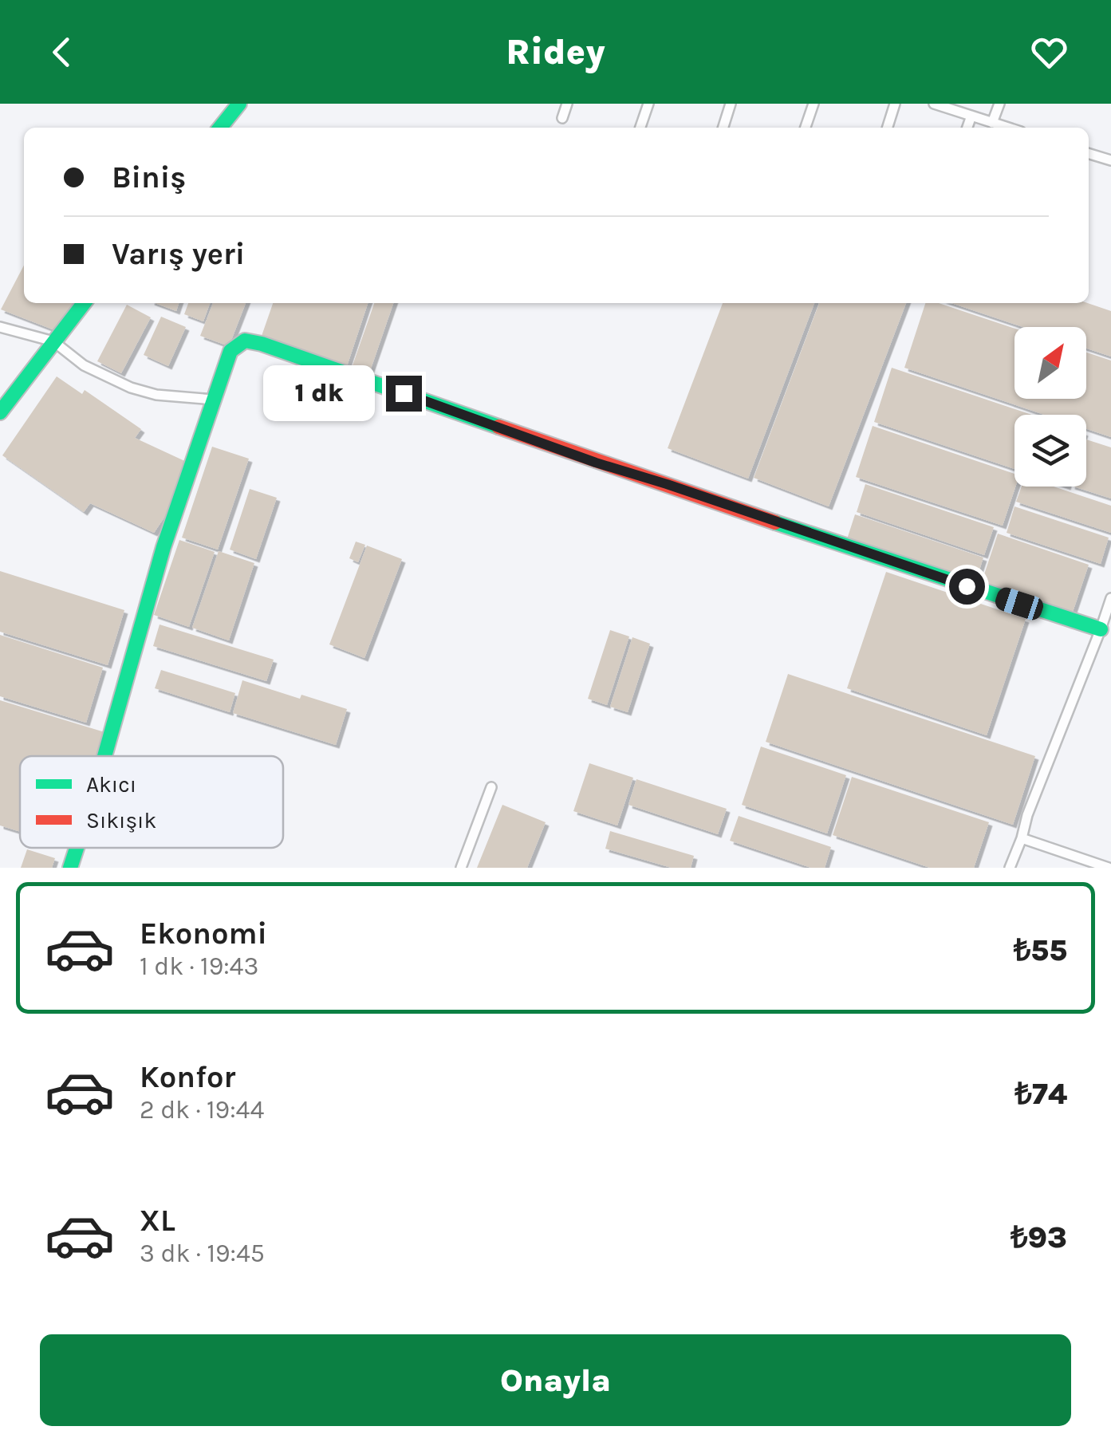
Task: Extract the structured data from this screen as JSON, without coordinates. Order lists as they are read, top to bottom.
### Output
{
  "legend": ["Akıcı", "Sıkışık"],
  "north": "top right",
  "page": {
    "header": "Ridey",
    "banner": ["Biniş", "Varış yeri"],
    "bubble": "1 dk",
    "list": [
      {
        "name": "Ekonomi",
        "note": "1 dk · 19:43",
        "value": "₺55"
      },
      {
        "name": "Konfor",
        "note": "2 dk · 19:44",
        "value": "₺74"
      },
      {
        "name": "XL",
        "note": "3 dk · 19:45",
        "value": "₺93"
      }
    ],
    "buttons": "Onayla"
  }
}
